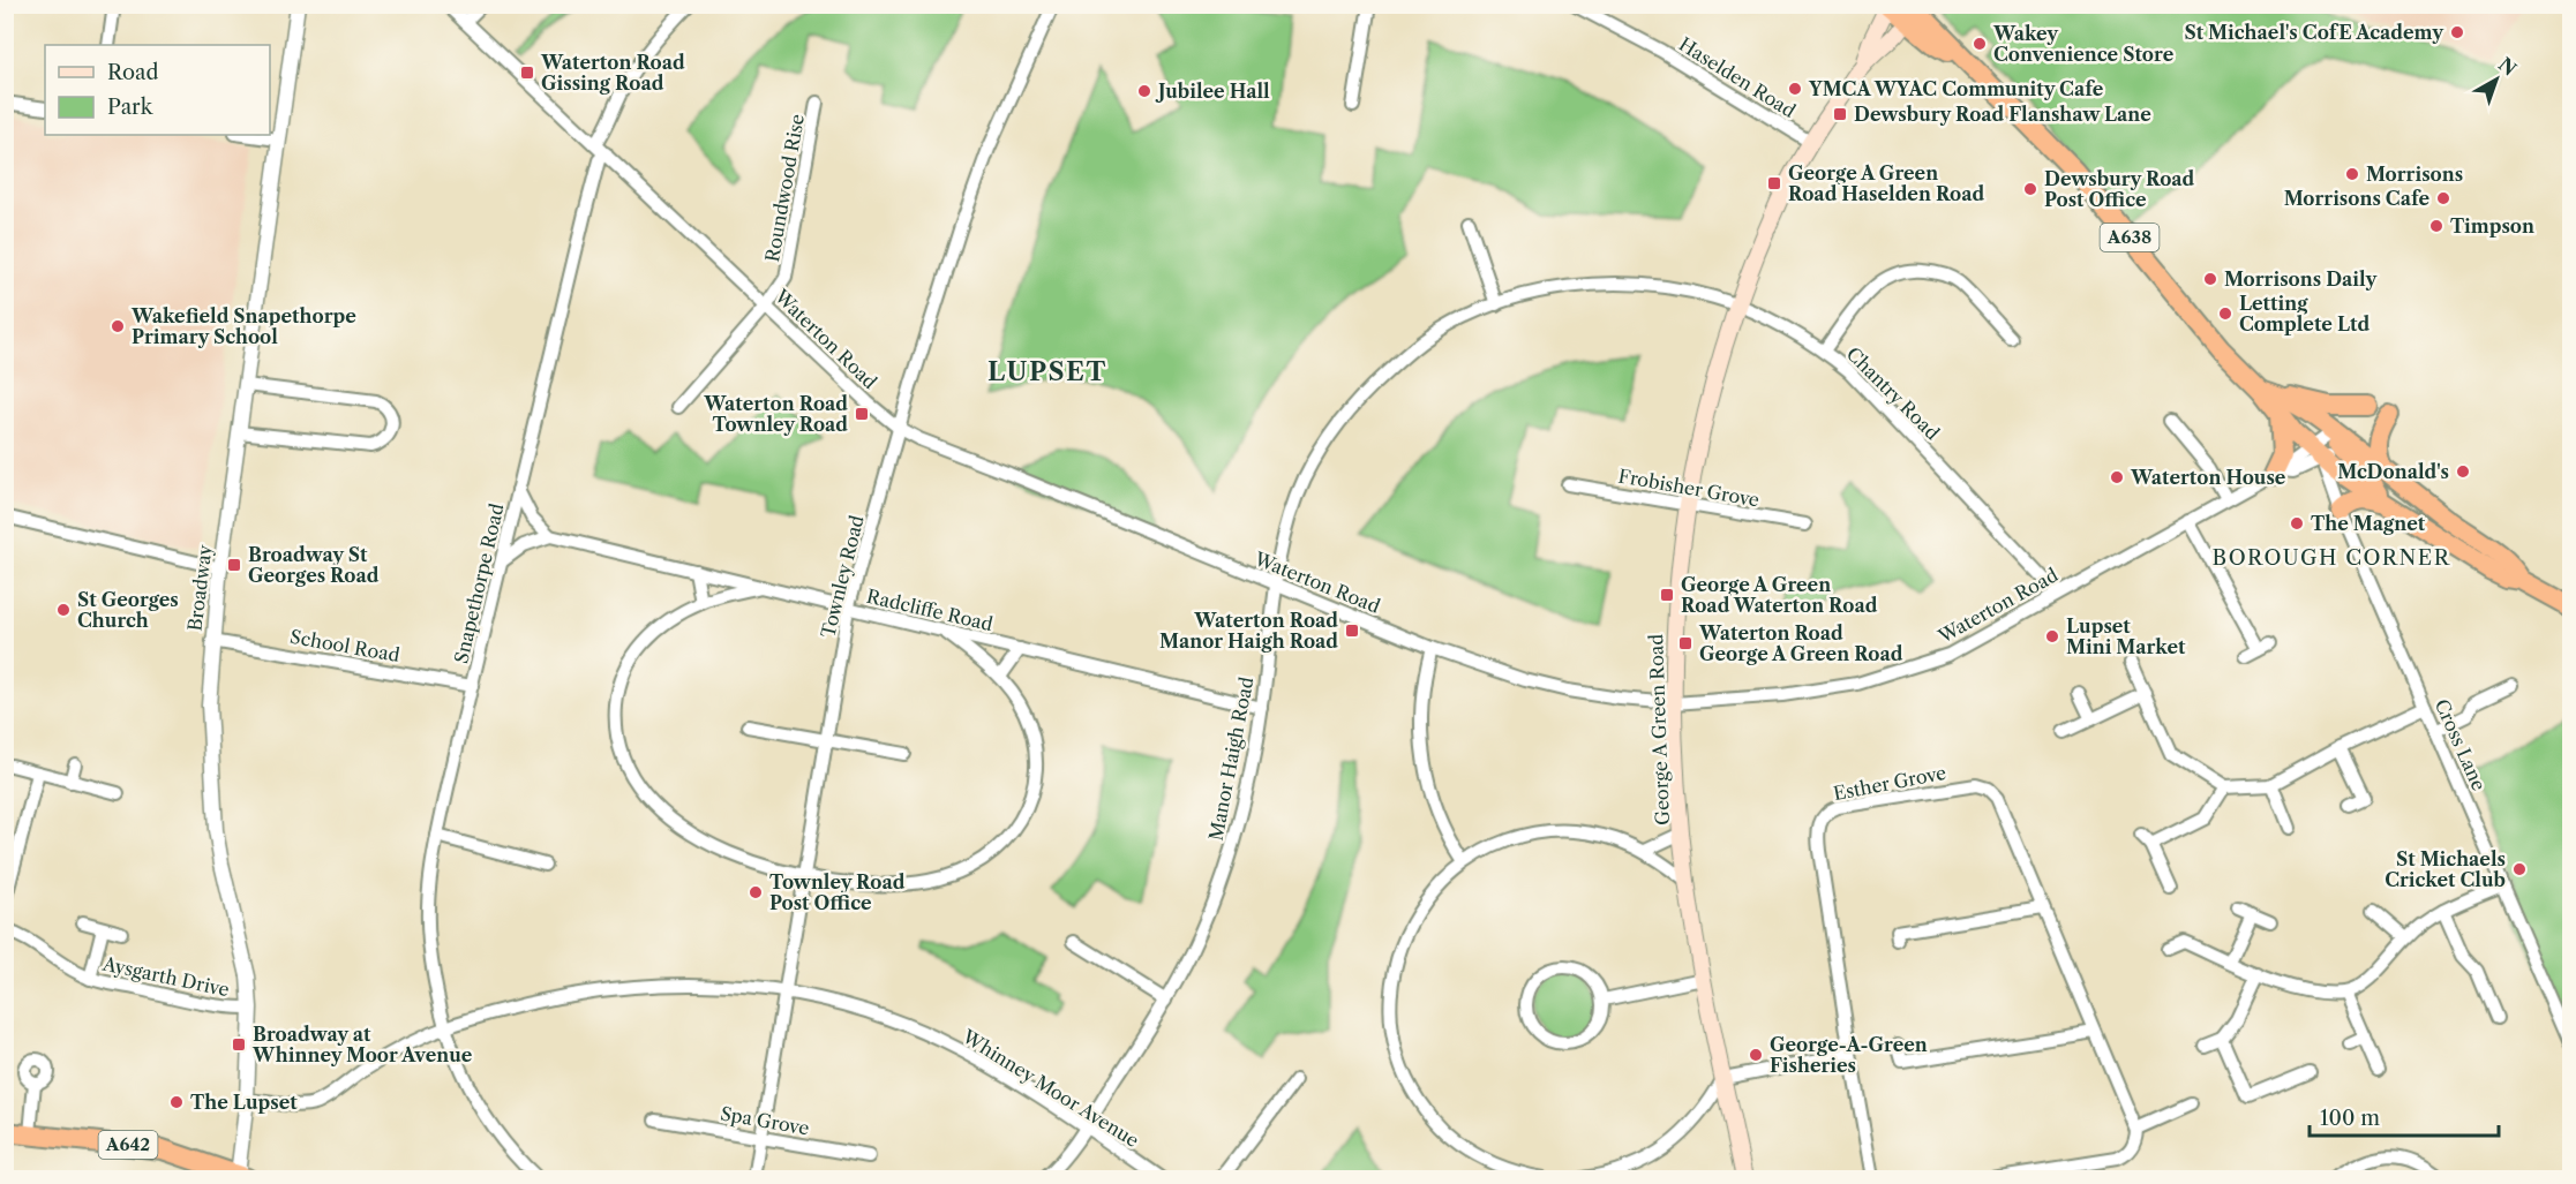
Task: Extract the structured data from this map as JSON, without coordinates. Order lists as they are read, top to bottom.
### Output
{
  "streets": {
    "highway": ["A638", "A642"],
    "main road": ["George A Green Road"],
    "street": [
      "Haselden Road",
      "Roundwood Rise",
      "Waterton Road",
      "Chantry Road",
      "Frobisher Grove",
      "Townley Road",
      "Snapethorpe Road",
      "Broadway",
      "Radcliffe Road",
      "School Road",
      "Cross Lane",
      "Manor Haigh Road",
      "Esther Grove",
      "Aysgarth Drive",
      "Whinney Moor Avenue",
      "Spa Grove"
    ]
  },
  "crossings": [
    ["Haselden Road", "George A Green Road"],
    ["Roundwood Rise", "Waterton Road"],
    ["A638", "Waterton Road"],
    ["A638", "George A Green Road"],
    ["A638", "Cross Lane"],
    ["Waterton Road", "Chantry Road"],
    ["Waterton Road", "Townley Road"],
    ["Waterton Road", "Snapethorpe Road"],
    ["Waterton Road", "George A Green Road"],
    ["Waterton Road", "Cross Lane"],
    ["Waterton Road", "Manor Haigh Road"],
    ["Chantry Road", "George A Green Road"],
    ["Chantry Road", "Manor Haigh Road"],
    ["Frobisher Grove", "George A Green Road"],
    ["Townley Road", "Radcliffe Road"],
    ["Townley Road", "Whinney Moor Avenue"],
    ["Townley Road", "Spa Grove"],
    ["Snapethorpe Road", "School Road"],
    ["Snapethorpe Road", "Whinney Moor Avenue"],
    ["Broadway", "School Road"],
    ["Broadway", "Aysgarth Drive"],
    ["Broadway", "Whinney Moor Avenue"],
    ["Broadway", "A642"],
    ["Radcliffe Road", "Manor Haigh Road"],
    ["Manor Haigh Road", "Whinney Moor Avenue"]
  ],
  "districts": ["LUPSET", "BOROUGH CORNER"],
  "places": {
    "other": [
      "St Michael's CofE Academy",
      "Wakey Convenience Store",
      "YMCA WYAC Community Cafe",
      "Jubilee Hall",
      "Morrisons",
      "Dewsbury Road Post Office",
      "Morrisons Cafe",
      "Timpson",
      "Morrisons Daily",
      "Letting Complete Ltd",
      "Wakefield Snapethorpe Primary School",
      "McDonald's",
      "Waterton House",
      "The Magnet",
      "St Georges Church",
      "Lupset Mini Market",
      "St Michaels Cricket Club",
      "Townley Road Post Office",
      "George-A-Green Fisheries",
      "The Lupset"
    ],
    "transit": [
      "Waterton Road Gissing Road",
      "Dewsbury Road Flanshaw Lane",
      "George A Green Road Haselden Road",
      "Waterton Road Townley Road",
      "Broadway St Georges Road",
      "George A Green Road Waterton Road",
      "Waterton Road Manor Haigh Road",
      "Waterton Road George A Green Road",
      "Broadway at Whinney Moor Avenue"
    ]
  },
  "legend": ["Road", "Park"],
  "scale_bar": "100 m",
  "north": "top right"
}
